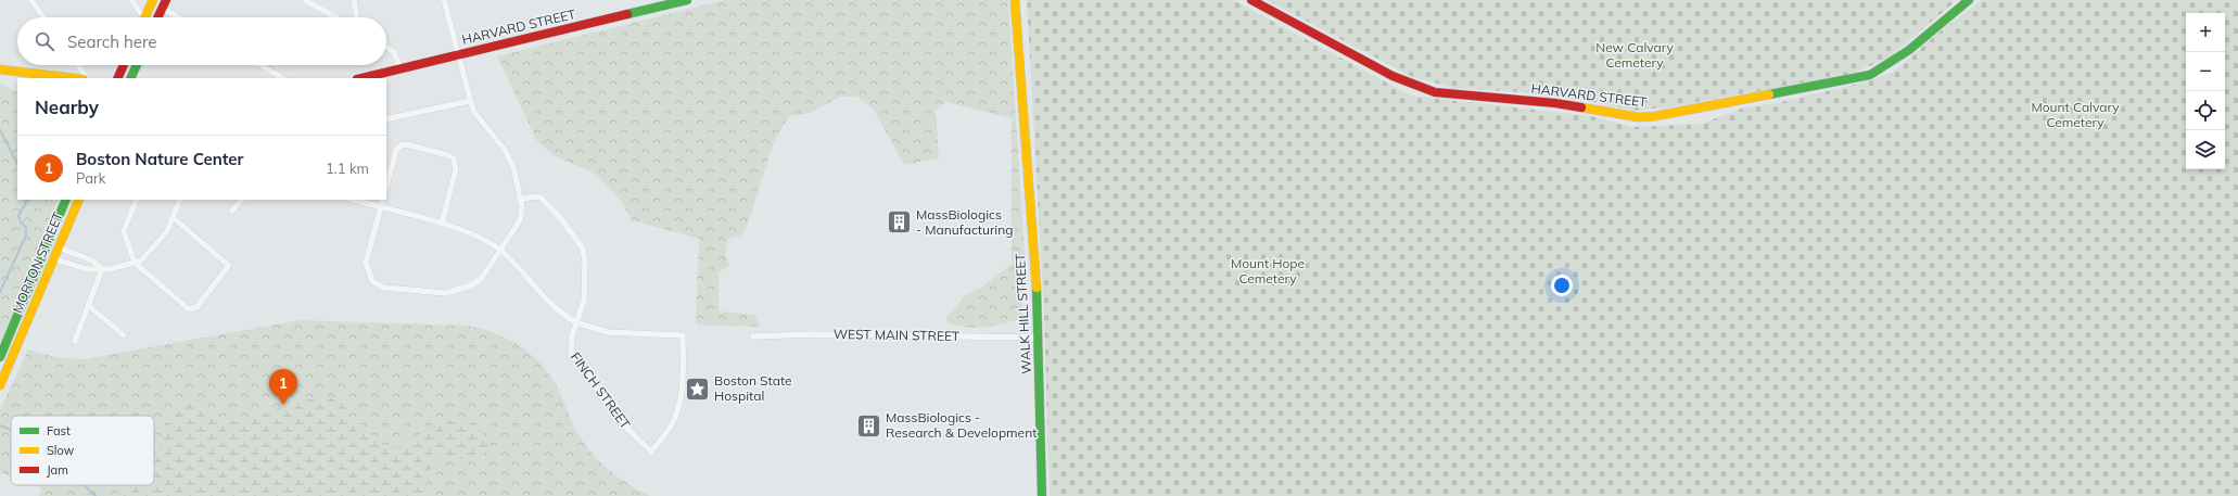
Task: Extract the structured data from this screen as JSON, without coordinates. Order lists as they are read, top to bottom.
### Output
{
  "streets": {
    "main road": ["HARVARD STREET", "MORTON STREET", "WALK HILL STREET"],
    "street": ["WEST MAIN STREET", "FINCH STREET"]
  },
  "crossings": [
    ["WALK HILL STREET", "WEST MAIN STREET"]
  ],
  "parks": ["New Calvary Cemetery", "Mount Calvary Cemetery", "Mount Hope Cemetery"],
  "places": {
    "building": ["MassBiologics - Manufacturing", "MassBiologics - Research & Development"],
    "place": ["Boston State Hospital"]
  },
  "legend": ["Fast", "Slow", "Jam"],
  "page": {
    "map_buttons": ["+", "−"],
    "search": "Search here",
    "heading": "Nearby",
    "list": [
      {
        "mark": "1",
        "name": "Boston Nature Center",
        "note": "Park",
        "value": "1.1 km"
      }
    ],
    "pins": "1"
  }
}
